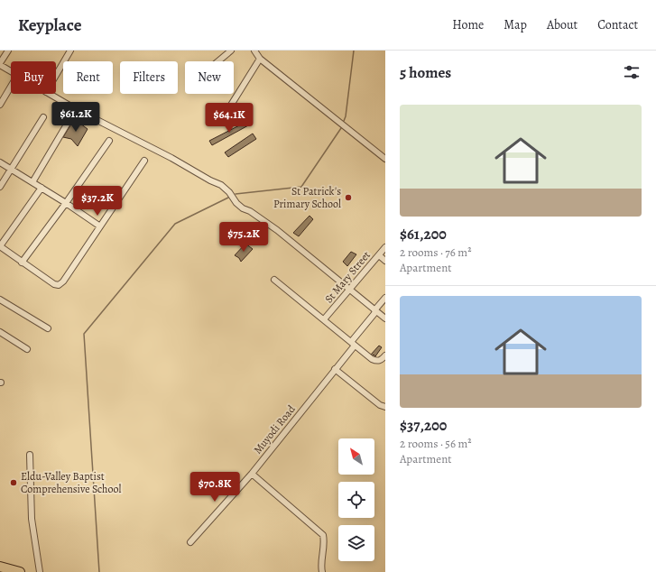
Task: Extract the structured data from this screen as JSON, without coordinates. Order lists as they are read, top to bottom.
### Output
{
  "streets": {
    "street": ["St Mary Street", "Muyodi Road"]
  },
  "places": ["St Patrick's Primary School", "Eldu-Valley Baptist Comprehensive School"],
  "north": "top left",
  "page": {
    "header": "Keyplace",
    "nav": [
      "Home",
      "Map",
      "About",
      "Contact"
    ],
    "heading": "5 homes",
    "chip": [
      "Buy",
      "Rent",
      "Filters",
      "New"
    ],
    "list": [
      {
        "name": "$61,200",
        "note": "2 rooms · 76 m² · Apartment"
      },
      {
        "name": "$37,200",
        "note": "2 rooms · 56 m² · Apartment"
      }
    ],
    "price": [
      "$61.2K",
      "$64.1K",
      "$37.2K",
      "$75.2K",
      "$70.8K"
    ]
  }
}
